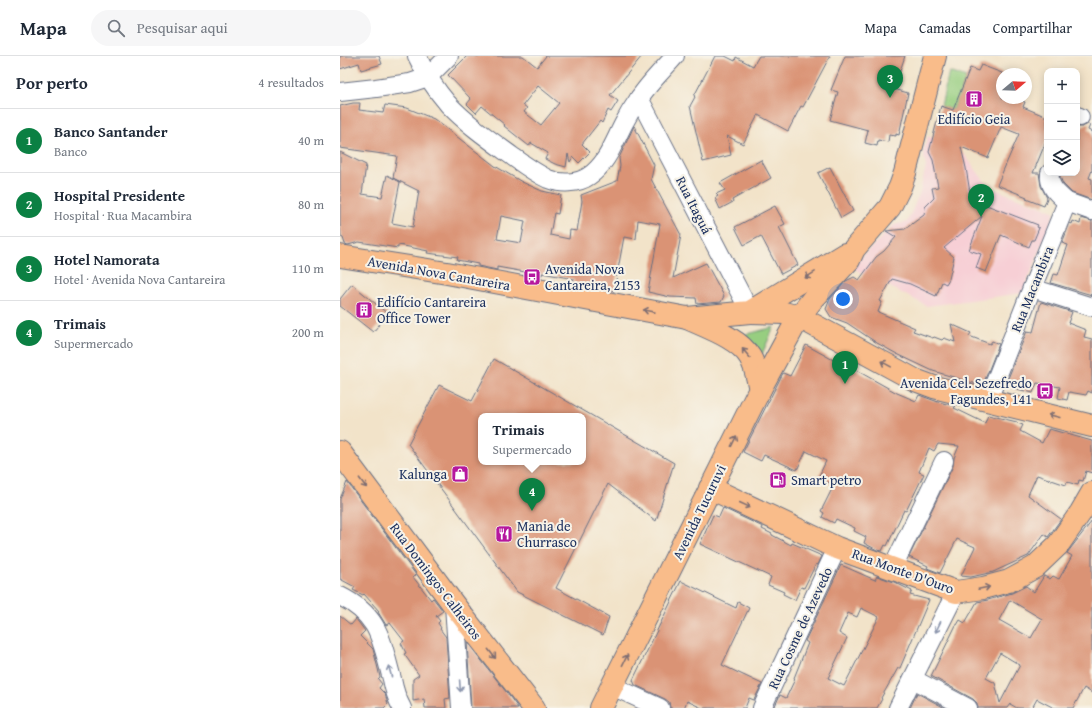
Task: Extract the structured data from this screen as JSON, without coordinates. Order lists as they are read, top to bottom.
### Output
{
  "streets": {
    "main road": [
      "Avenida Nova Cantareira",
      "Avenida Tucuruvi",
      "Rua Monte D'Ouro",
      "Rua Domingos Calheiros"
    ],
    "street": ["Rua Itaguá", "Rua Macambira", "Rua Cosme de Azevedo"]
  },
  "crossings": [
    ["Rua Itaguá", "Avenida Nova Cantareira"],
    ["Avenida Nova Cantareira", "Avenida Tucuruvi"],
    ["Avenida Tucuruvi", "Rua Monte D'Ouro"],
    ["Rua Monte D'Ouro", "Rua Cosme de Azevedo"]
  ],
  "one_way": ["Avenida Tucuruvi", "Rua Monte D'Ouro", "Rua Domingos Calheiros"],
  "places": {
    "building": ["Edifício Geia", "Edifício Cantareira Office Tower"],
    "bus stop": ["Avenida Nova Cantareira, 2153", "Avenida Cel. Sezefredo Fagundes, 141"],
    "shop": ["Kalunga"],
    "fuel station": ["Smart petro"],
    "restaurant": ["Mania de Churrasco"]
  },
  "north": "right",
  "page": {
    "header": "Mapa",
    "search": "Pesquisar aqui",
    "nav": ["Mapa", "Camadas", "Compartilhar"],
    "heading": ["Por perto", "4 resultados"],
    "pins": [
      "3",
      "2",
      "1",
      "4"
    ],
    "map_buttons": ["+", "−"],
    "list": [
      {
        "mark": "1",
        "name": "Banco Santander",
        "note": "Banco",
        "value": "40 m"
      },
      {
        "mark": "2",
        "name": "Hospital Presidente",
        "note": "Hospital · Rua Macambira",
        "value": "80 m"
      },
      {
        "mark": "3",
        "name": "Hotel Namorata",
        "note": "Hotel · Avenida Nova Cantareira",
        "value": "110 m"
      },
      {
        "mark": "4",
        "name": "Trimais",
        "note": "Supermercado",
        "value": "200 m"
      }
    ],
    "popup": ["Trimais", "Supermercado"]
  }
}
